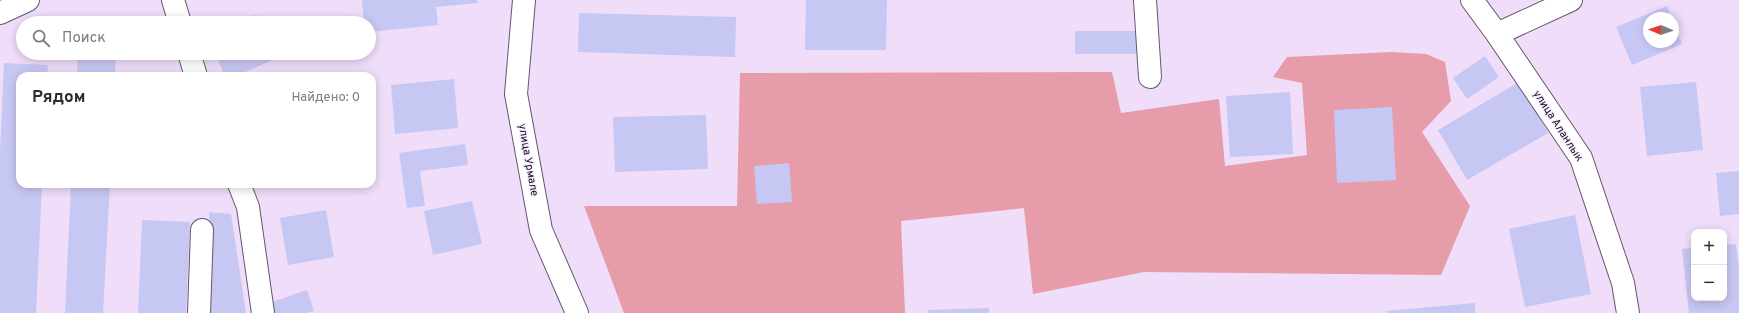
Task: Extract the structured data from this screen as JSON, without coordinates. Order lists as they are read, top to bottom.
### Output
{
  "streets": {
    "street": ["улица Аланлык", "улица Урмале"]
  },
  "north": "left",
  "page": {
    "search": "Поиск",
    "heading": ["Рядом", "Найдено: 0"],
    "map_buttons": ["+", "−"]
  }
}
